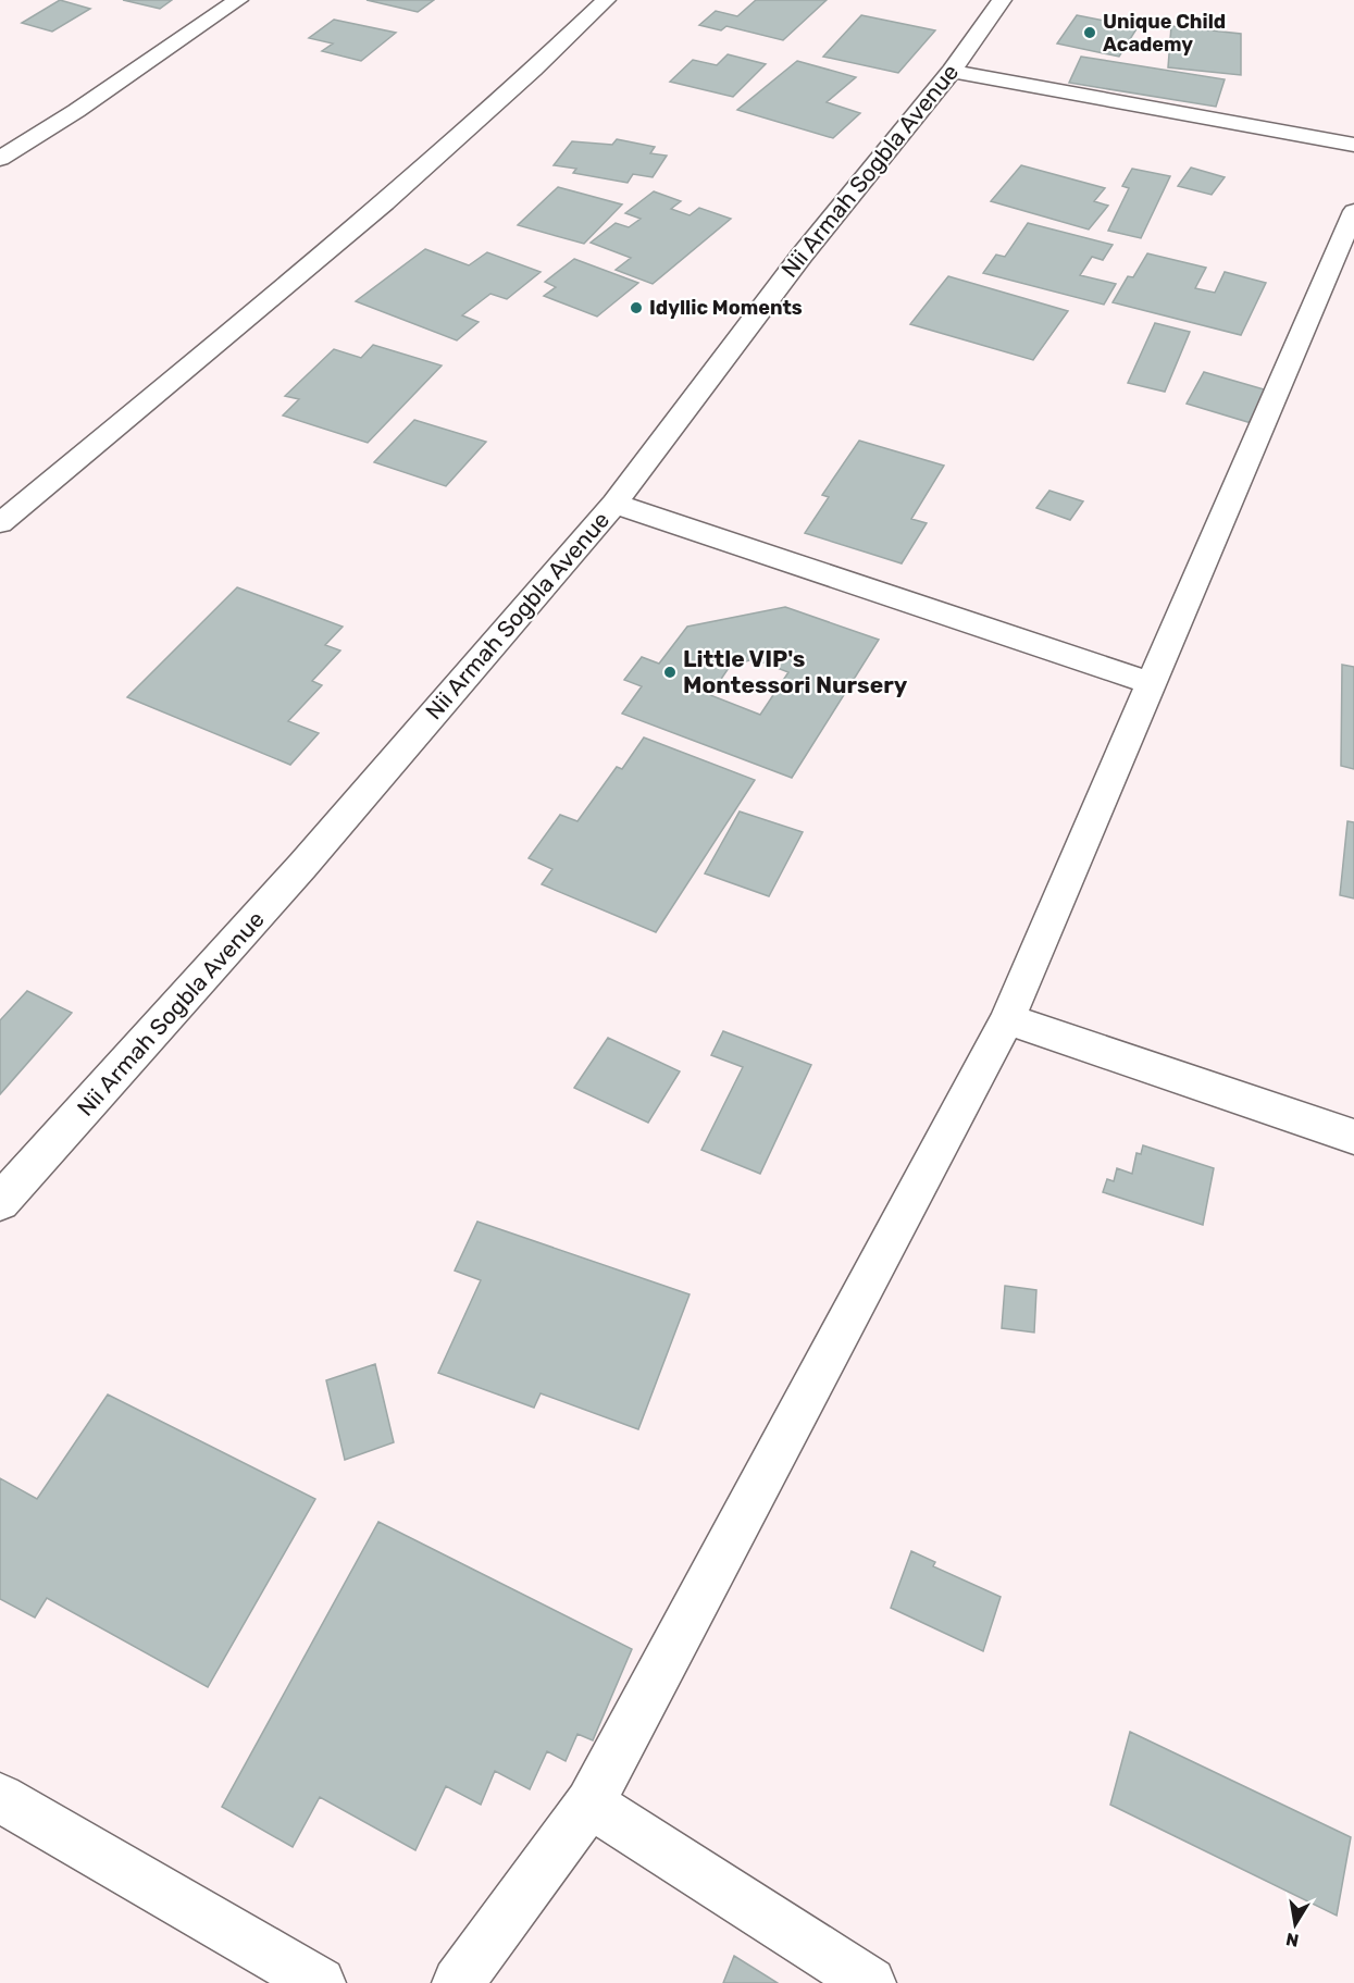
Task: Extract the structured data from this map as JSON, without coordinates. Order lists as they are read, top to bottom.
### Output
{
  "streets": {
    "street": ["Nii Armah Sogbla Avenue"]
  },
  "places": ["Unique Child Academy", "Idyllic Moments", "Little VIP's Montessori Nursery"],
  "north": "bottom"
}
